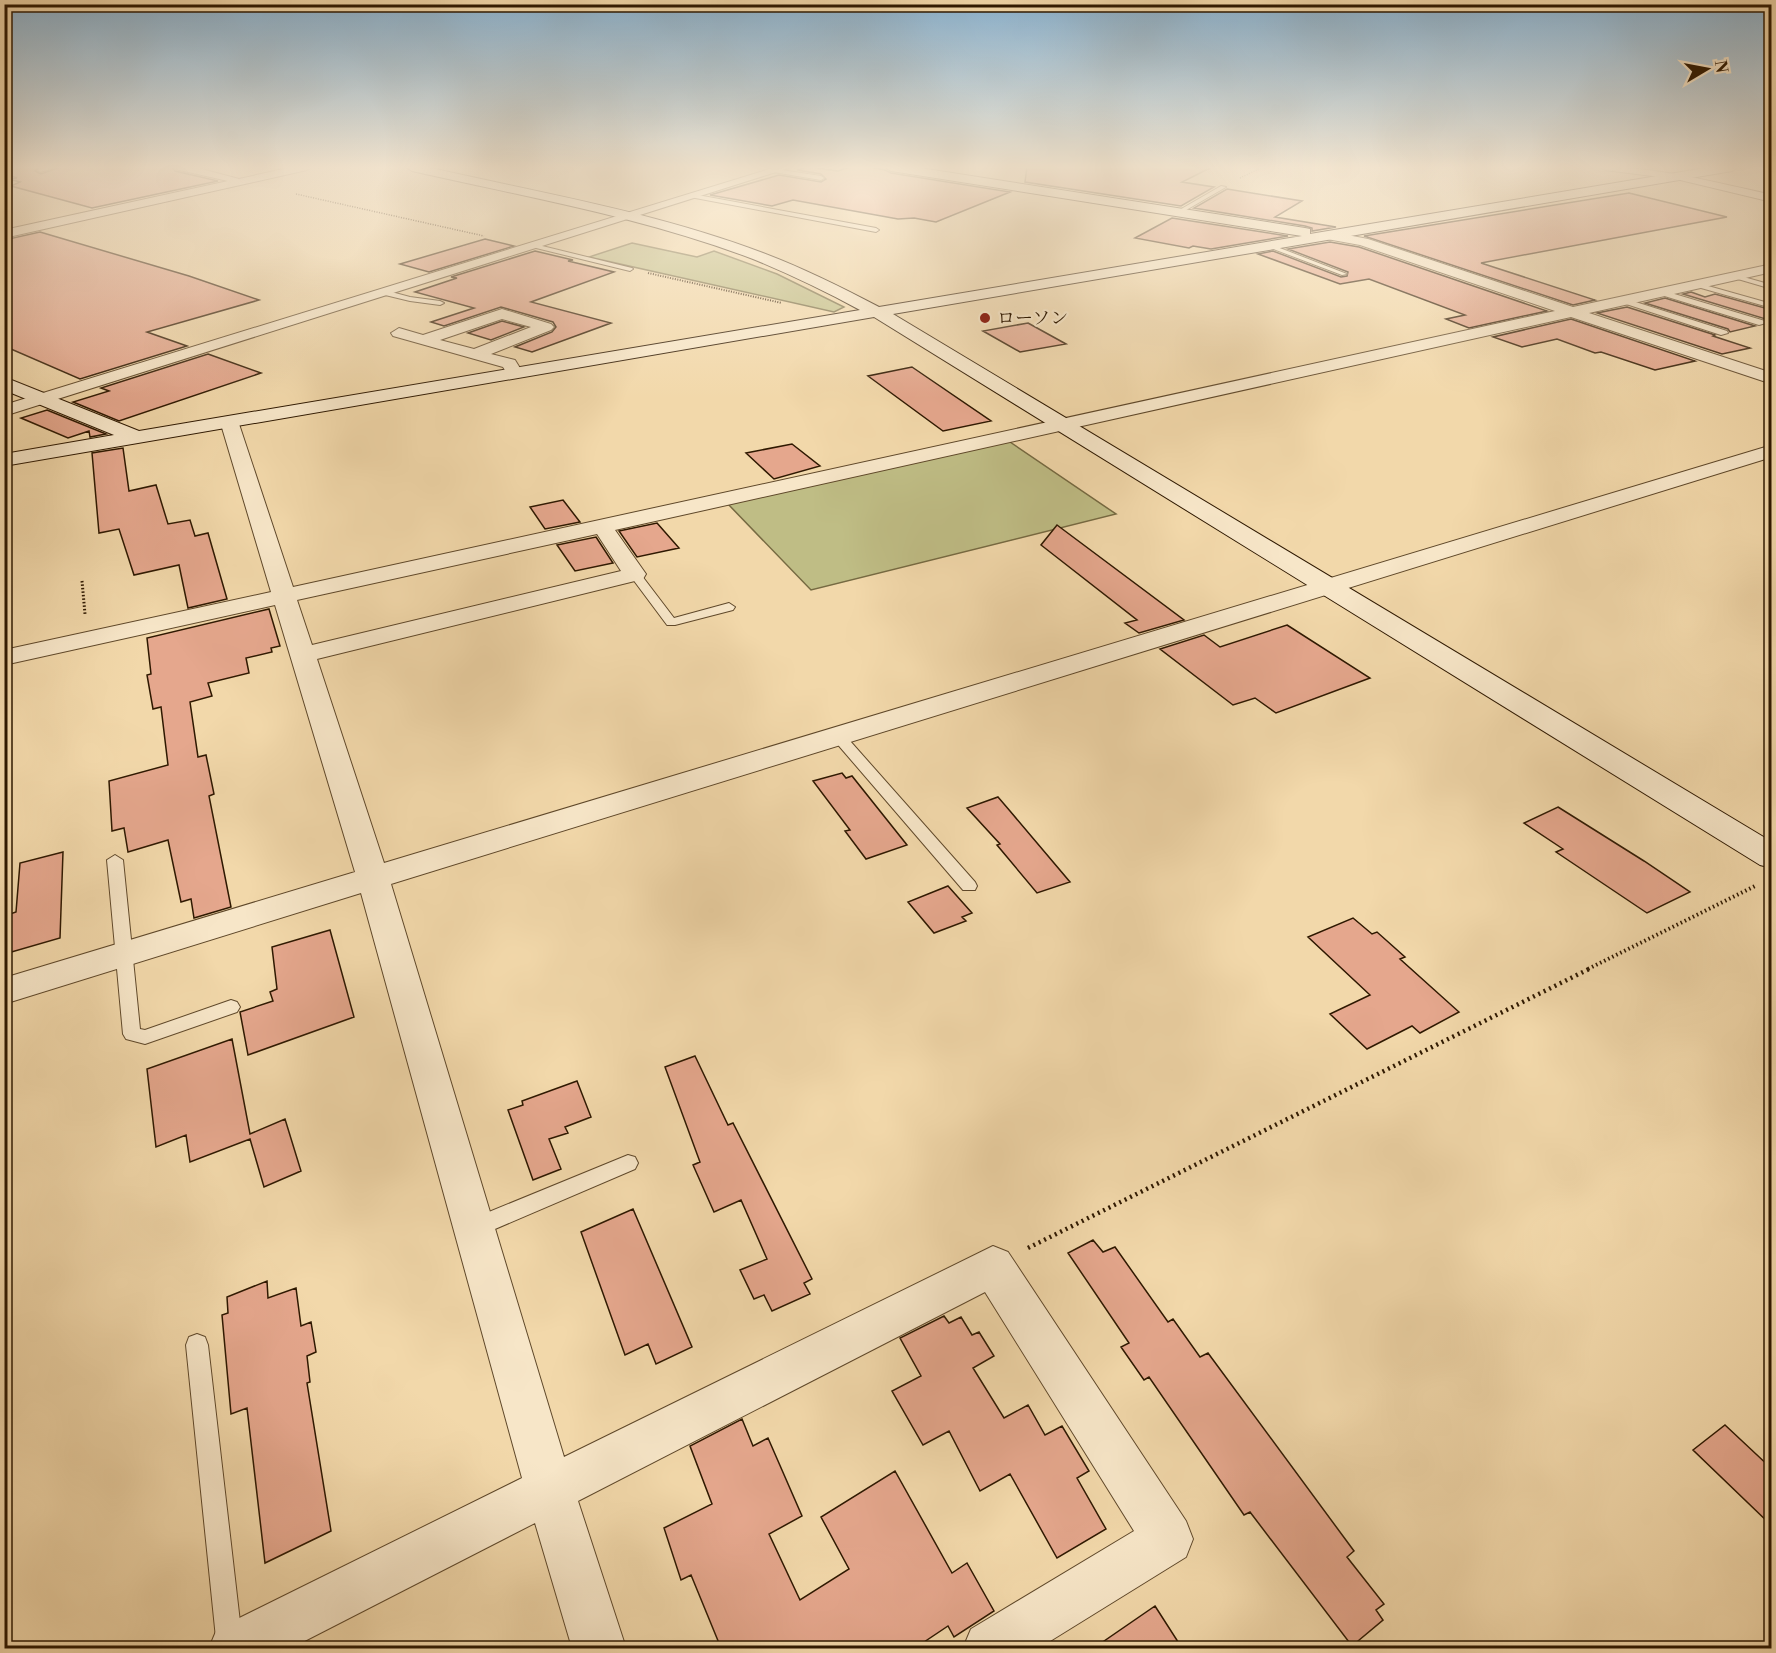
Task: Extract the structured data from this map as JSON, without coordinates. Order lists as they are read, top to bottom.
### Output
{
  "places": ["ローソン"],
  "north": "right"
}
